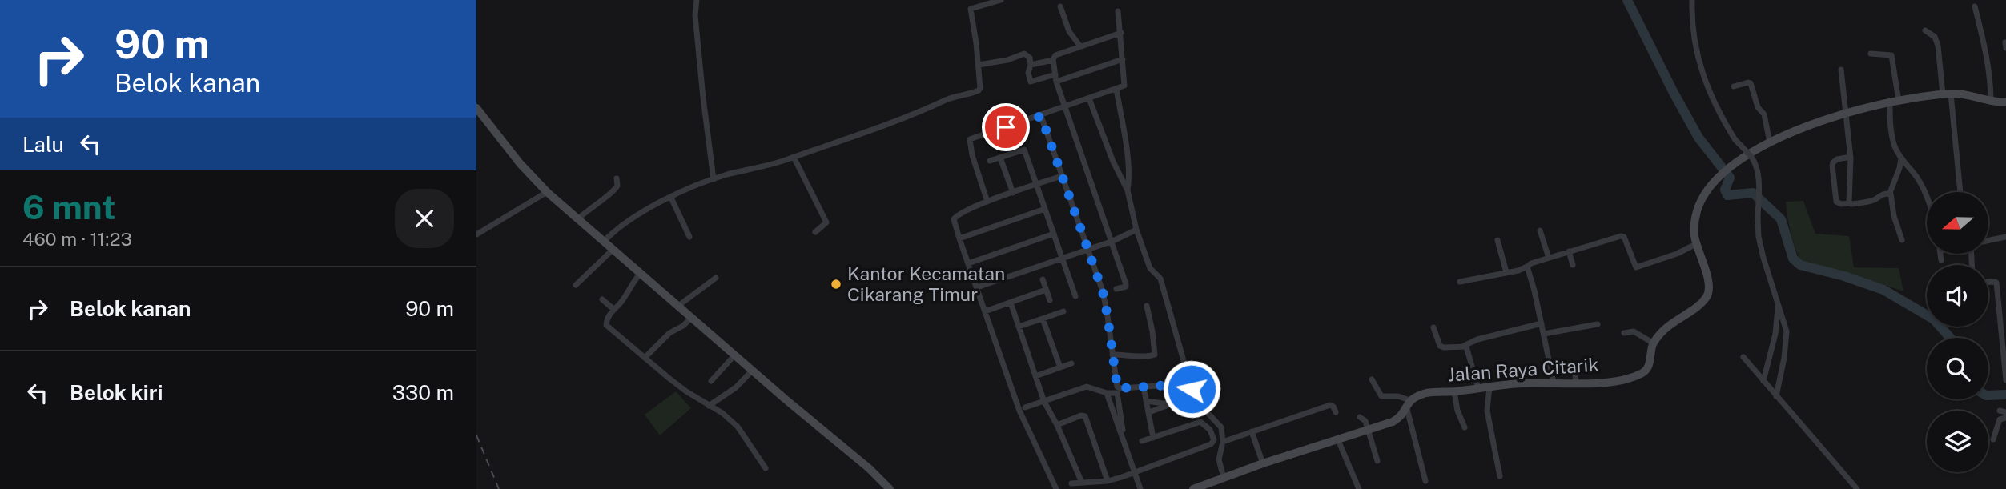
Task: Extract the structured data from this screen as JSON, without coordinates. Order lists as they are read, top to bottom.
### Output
{
  "streets": {
    "street": ["Jalan Raya Citarik"]
  },
  "places": ["Kantor Kecamatan Cikarang Timur"],
  "north": "left",
  "page": {
    "turn": ["90 m", "Belok kanan"],
    "then": "Lalu",
    "heading": ["6 mnt", "460 m · 11:23"],
    "list": [
      {
        "name": "Belok kanan",
        "value": "90 m"
      },
      {
        "name": "Belok kiri",
        "value": "330 m"
      }
    ]
  }
}
